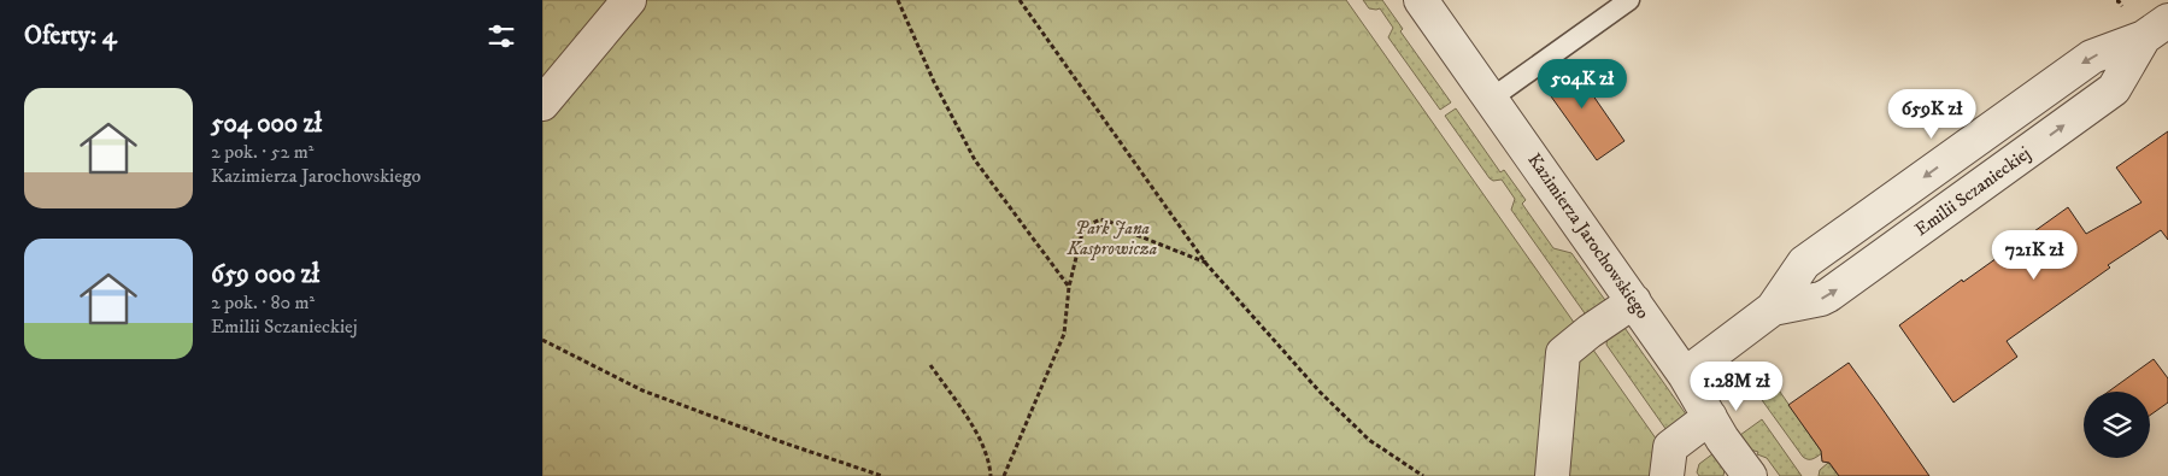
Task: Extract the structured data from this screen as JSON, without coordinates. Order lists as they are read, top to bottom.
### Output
{
  "streets": {
    "street": ["Emilii Sczanieckiej", "Kazimierza Jarochowskiego"]
  },
  "crossings": [
    ["Emilii Sczanieckiej", "Kazimierza Jarochowskiego"]
  ],
  "parks": ["Park Jana Kasprowicza"],
  "page": {
    "heading": "Oferty: 4",
    "price": [
      "504K zł",
      "659K zł",
      "721K zł",
      "1.28M zł"
    ],
    "list": [
      {
        "name": "504 000 zł",
        "note": "2 pok. · 52 m² · Kazimierza Jarochowskiego"
      },
      {
        "name": "659 000 zł",
        "note": "2 pok. · 80 m² · Emilii Sczanieckiej"
      }
    ]
  }
}
